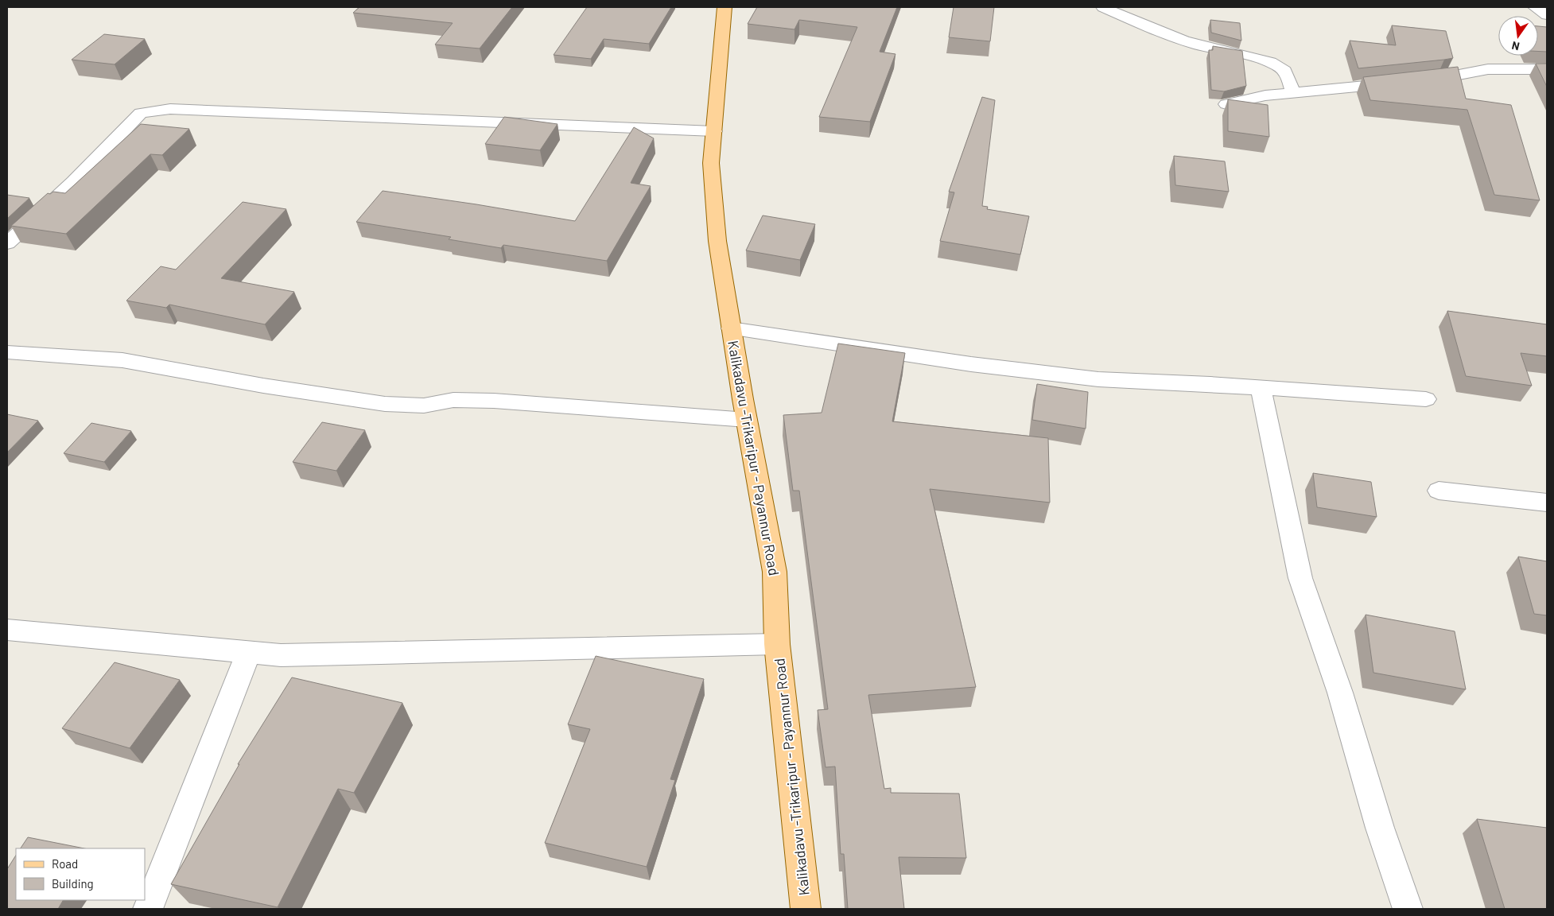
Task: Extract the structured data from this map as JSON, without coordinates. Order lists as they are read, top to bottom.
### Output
{
  "streets": {
    "main road": ["Kalikadavu -Trikaripur - Payannur Road"]
  },
  "legend": ["Road", "Building"],
  "north": "bottom"
}
